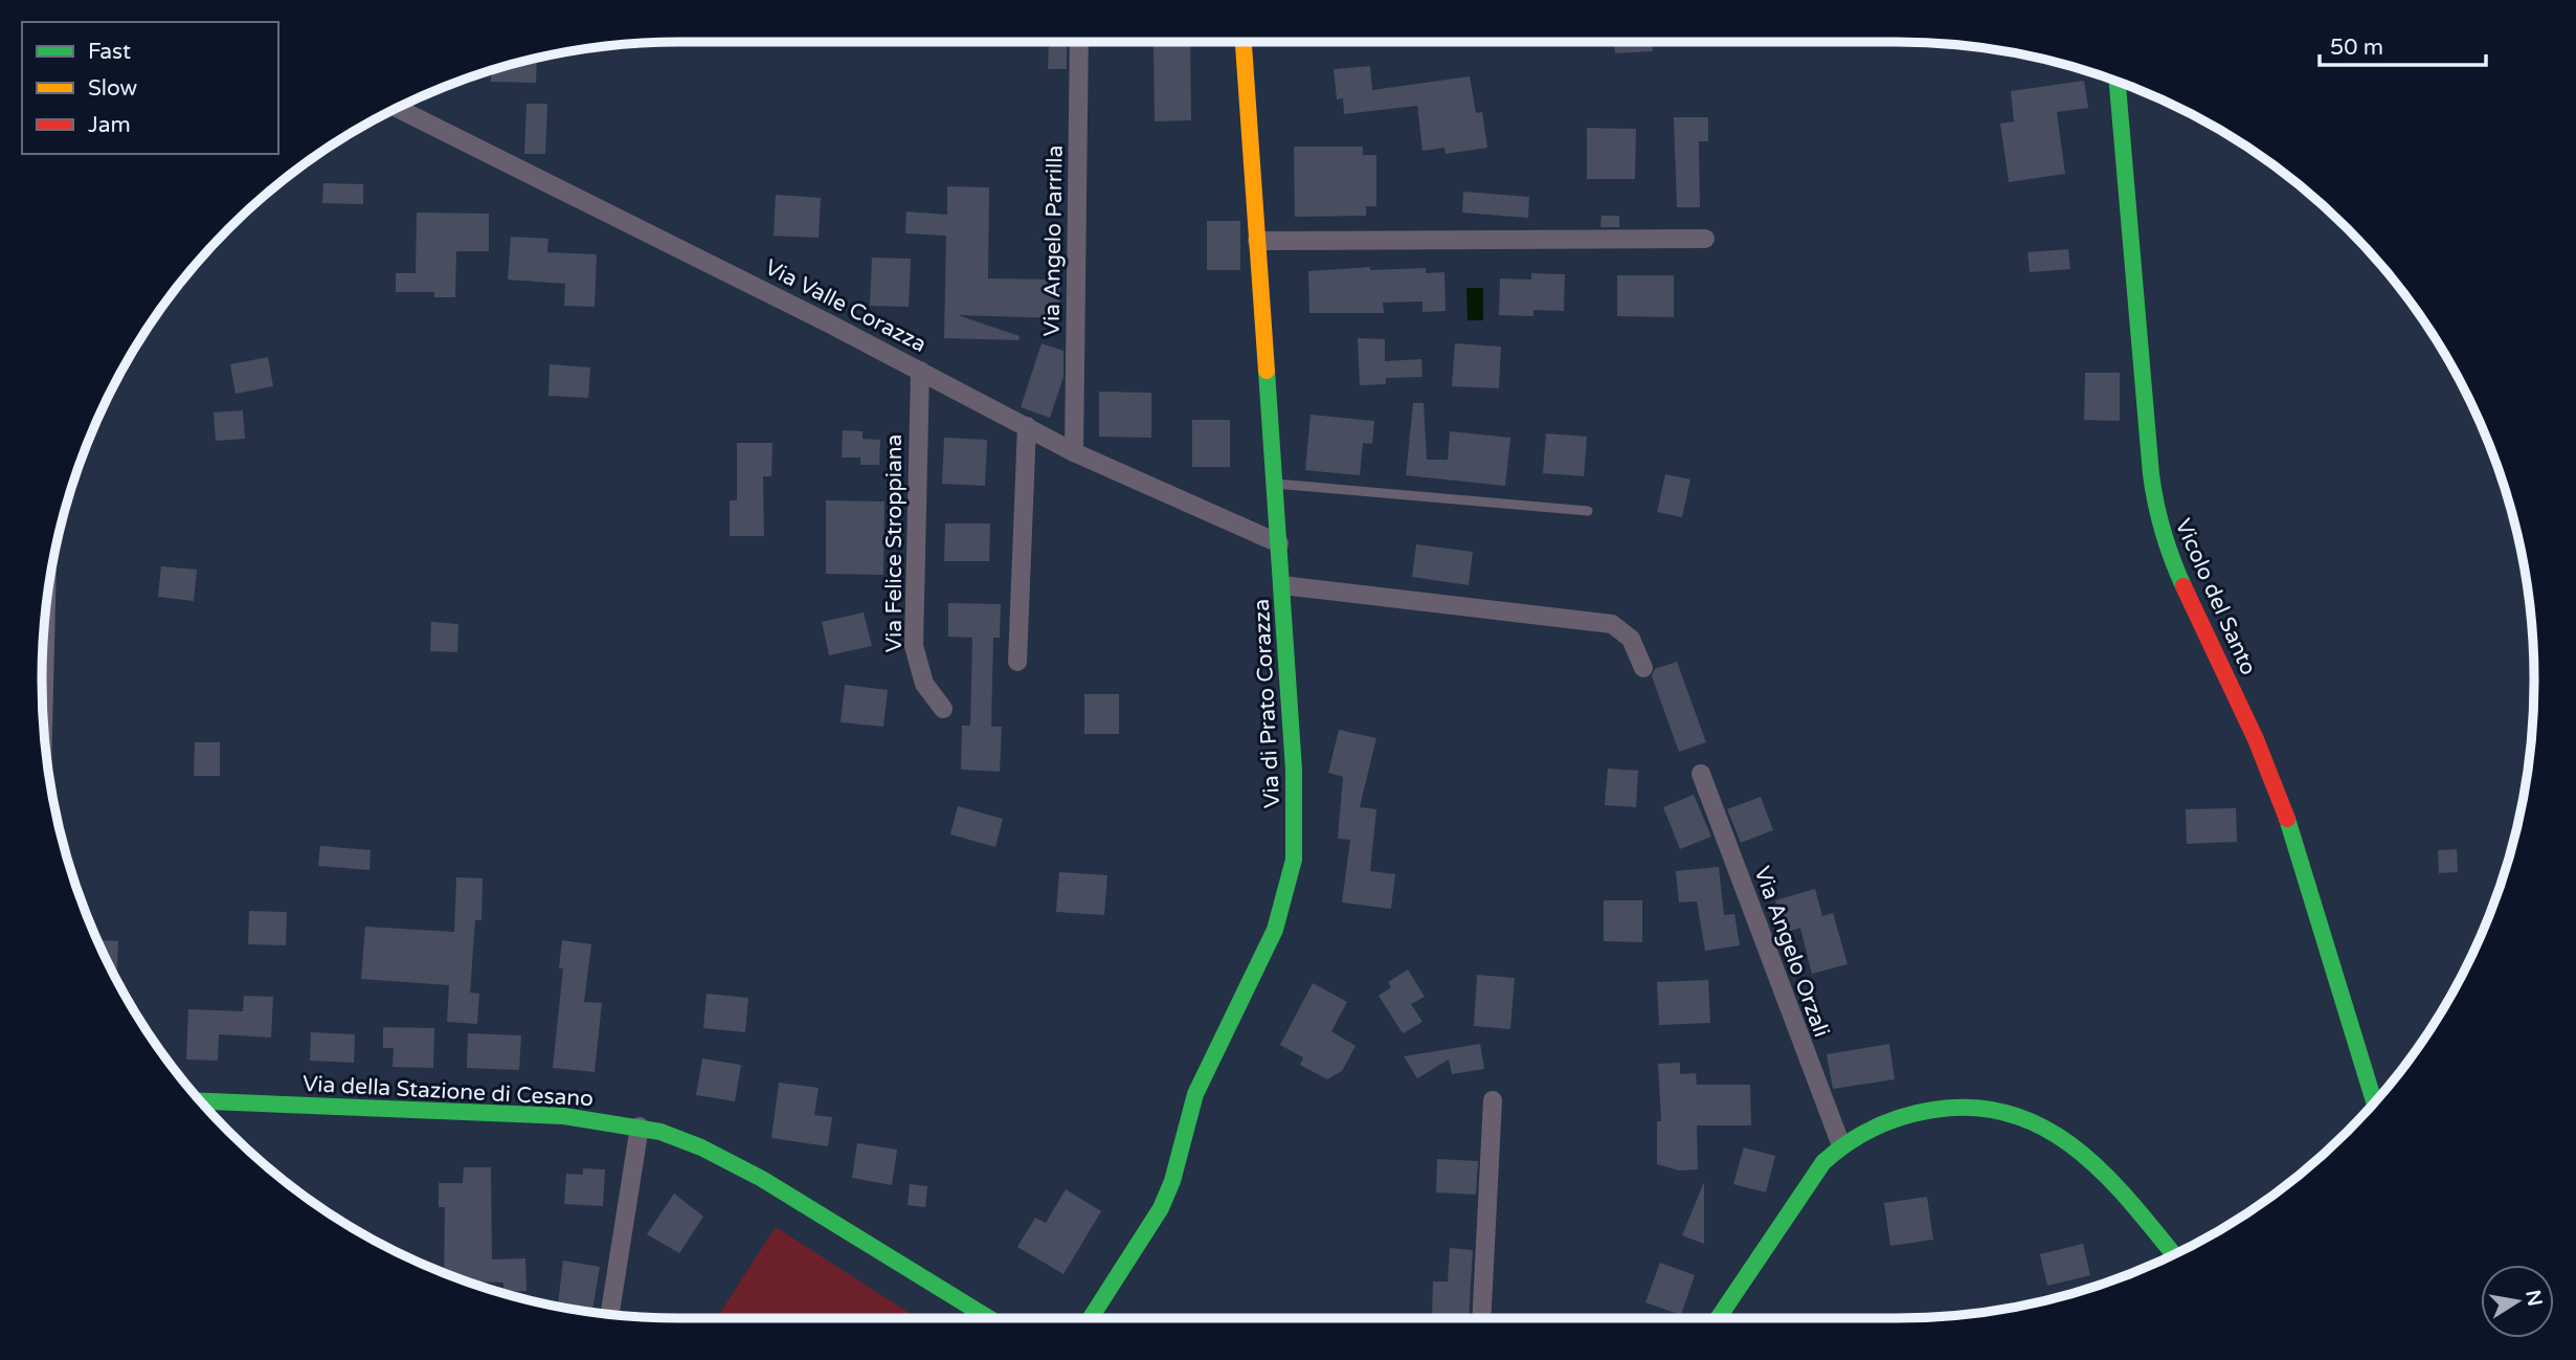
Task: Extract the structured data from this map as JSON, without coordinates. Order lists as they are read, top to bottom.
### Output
{
  "streets": {
    "street": [
      "Via Angelo Parrilla",
      "Via Valle Corazza",
      "Via Felice Stroppiana",
      "Vicolo del Santo",
      "Via di Prato Corazza",
      "Via Angelo Orzali",
      "Via della Stazione di Cesano"
    ]
  },
  "crossings": [
    ["Via Angelo Parrilla", "Via Valle Corazza"],
    ["Via Valle Corazza", "Via Felice Stroppiana"],
    ["Via Valle Corazza", "Via di Prato Corazza"]
  ],
  "legend": ["Fast", "Slow", "Jam"],
  "scale_bar": "50 m",
  "north": "right"
}
